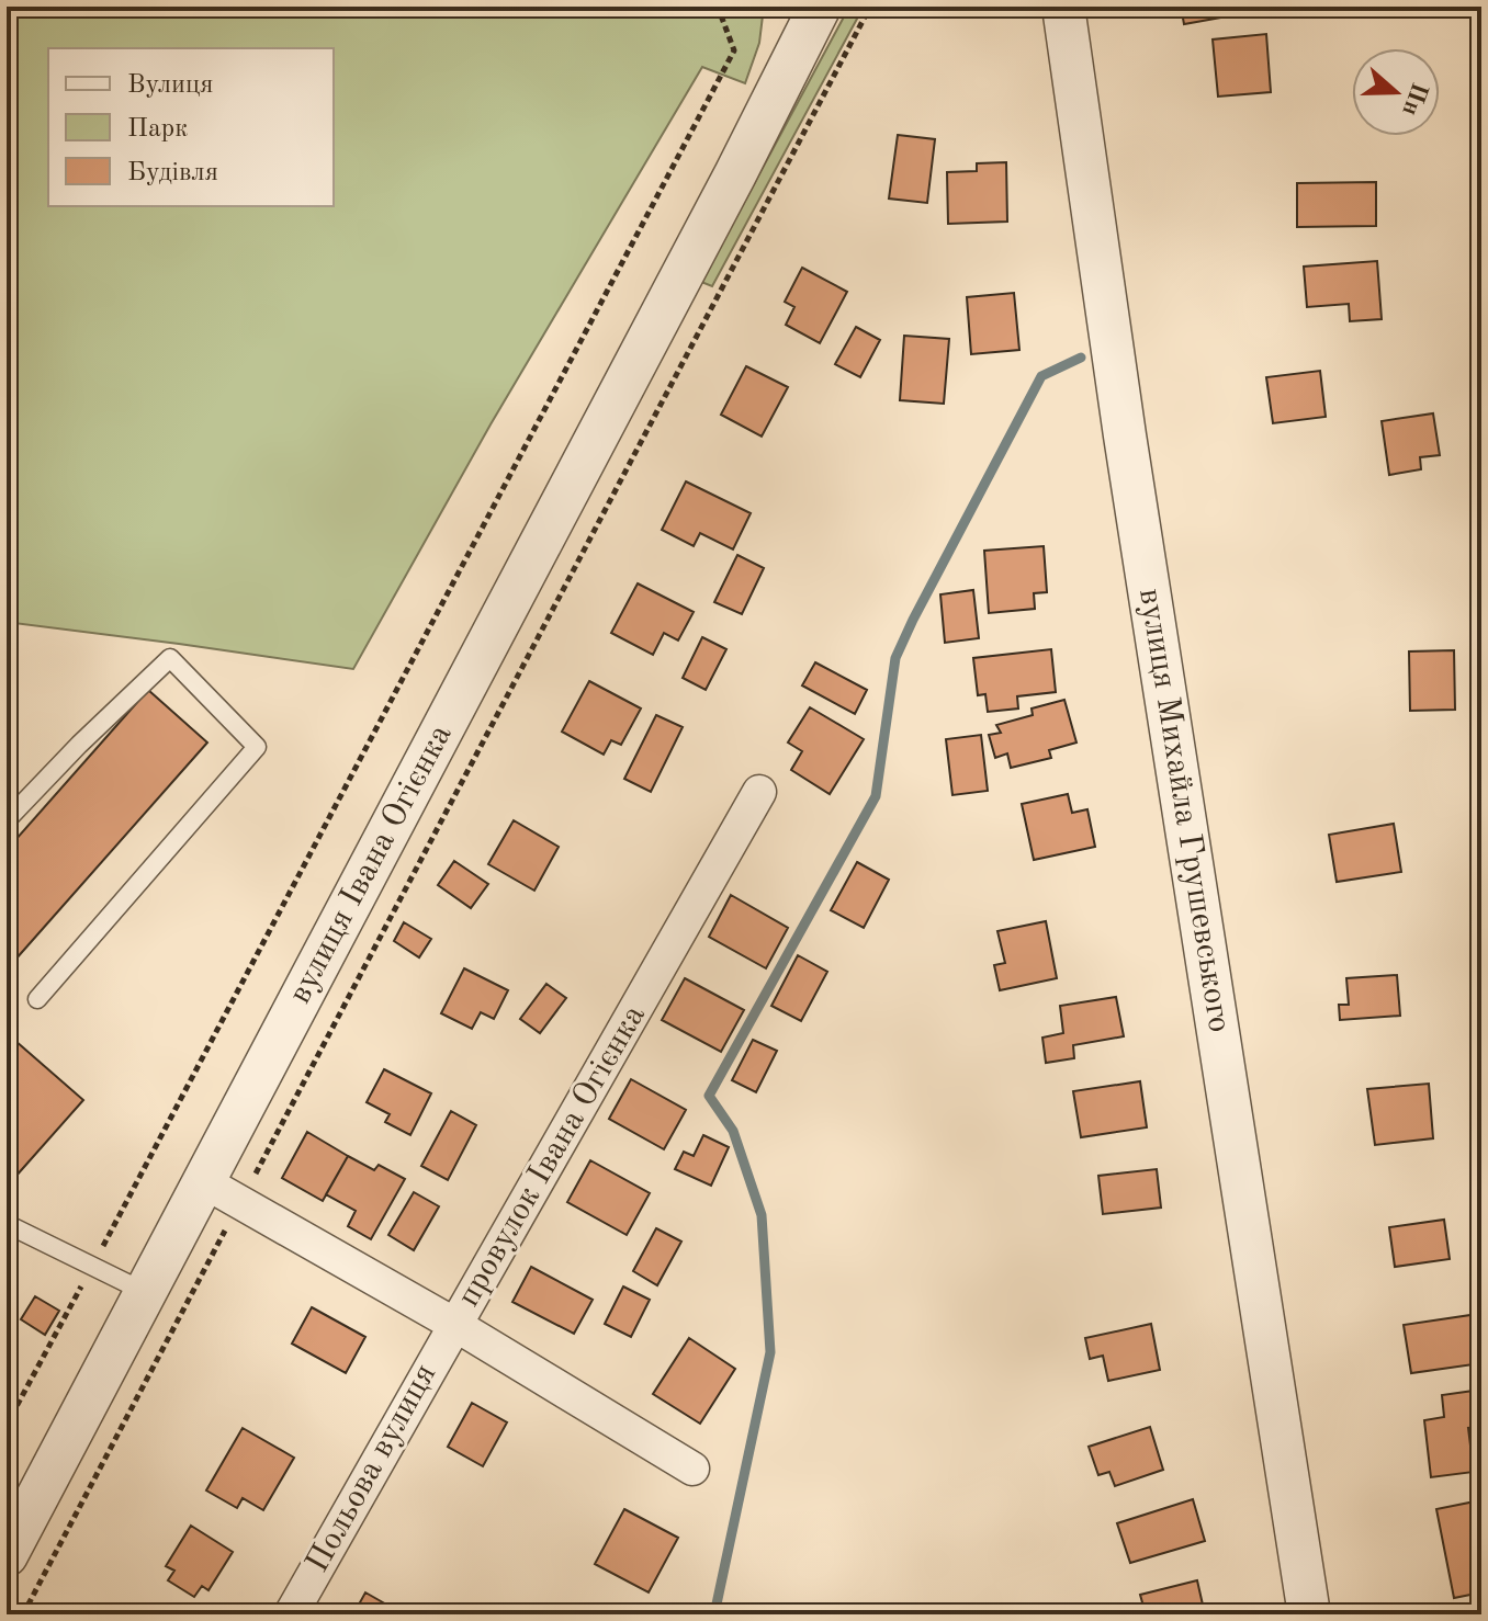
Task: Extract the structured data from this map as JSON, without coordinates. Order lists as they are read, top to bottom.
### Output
{
  "streets": {
    "street": [
      "вулиця Михайла Грушевського",
      "вулиця Івана Огієнка",
      "провулок Івана Огієнка",
      "Польова вулиця"
    ]
  },
  "crossings": [
    ["провулок Івана Огієнка", "Польова вулиця"]
  ],
  "legend": ["Вулиця", "Парк", "Будівля"],
  "north": "right"
}
